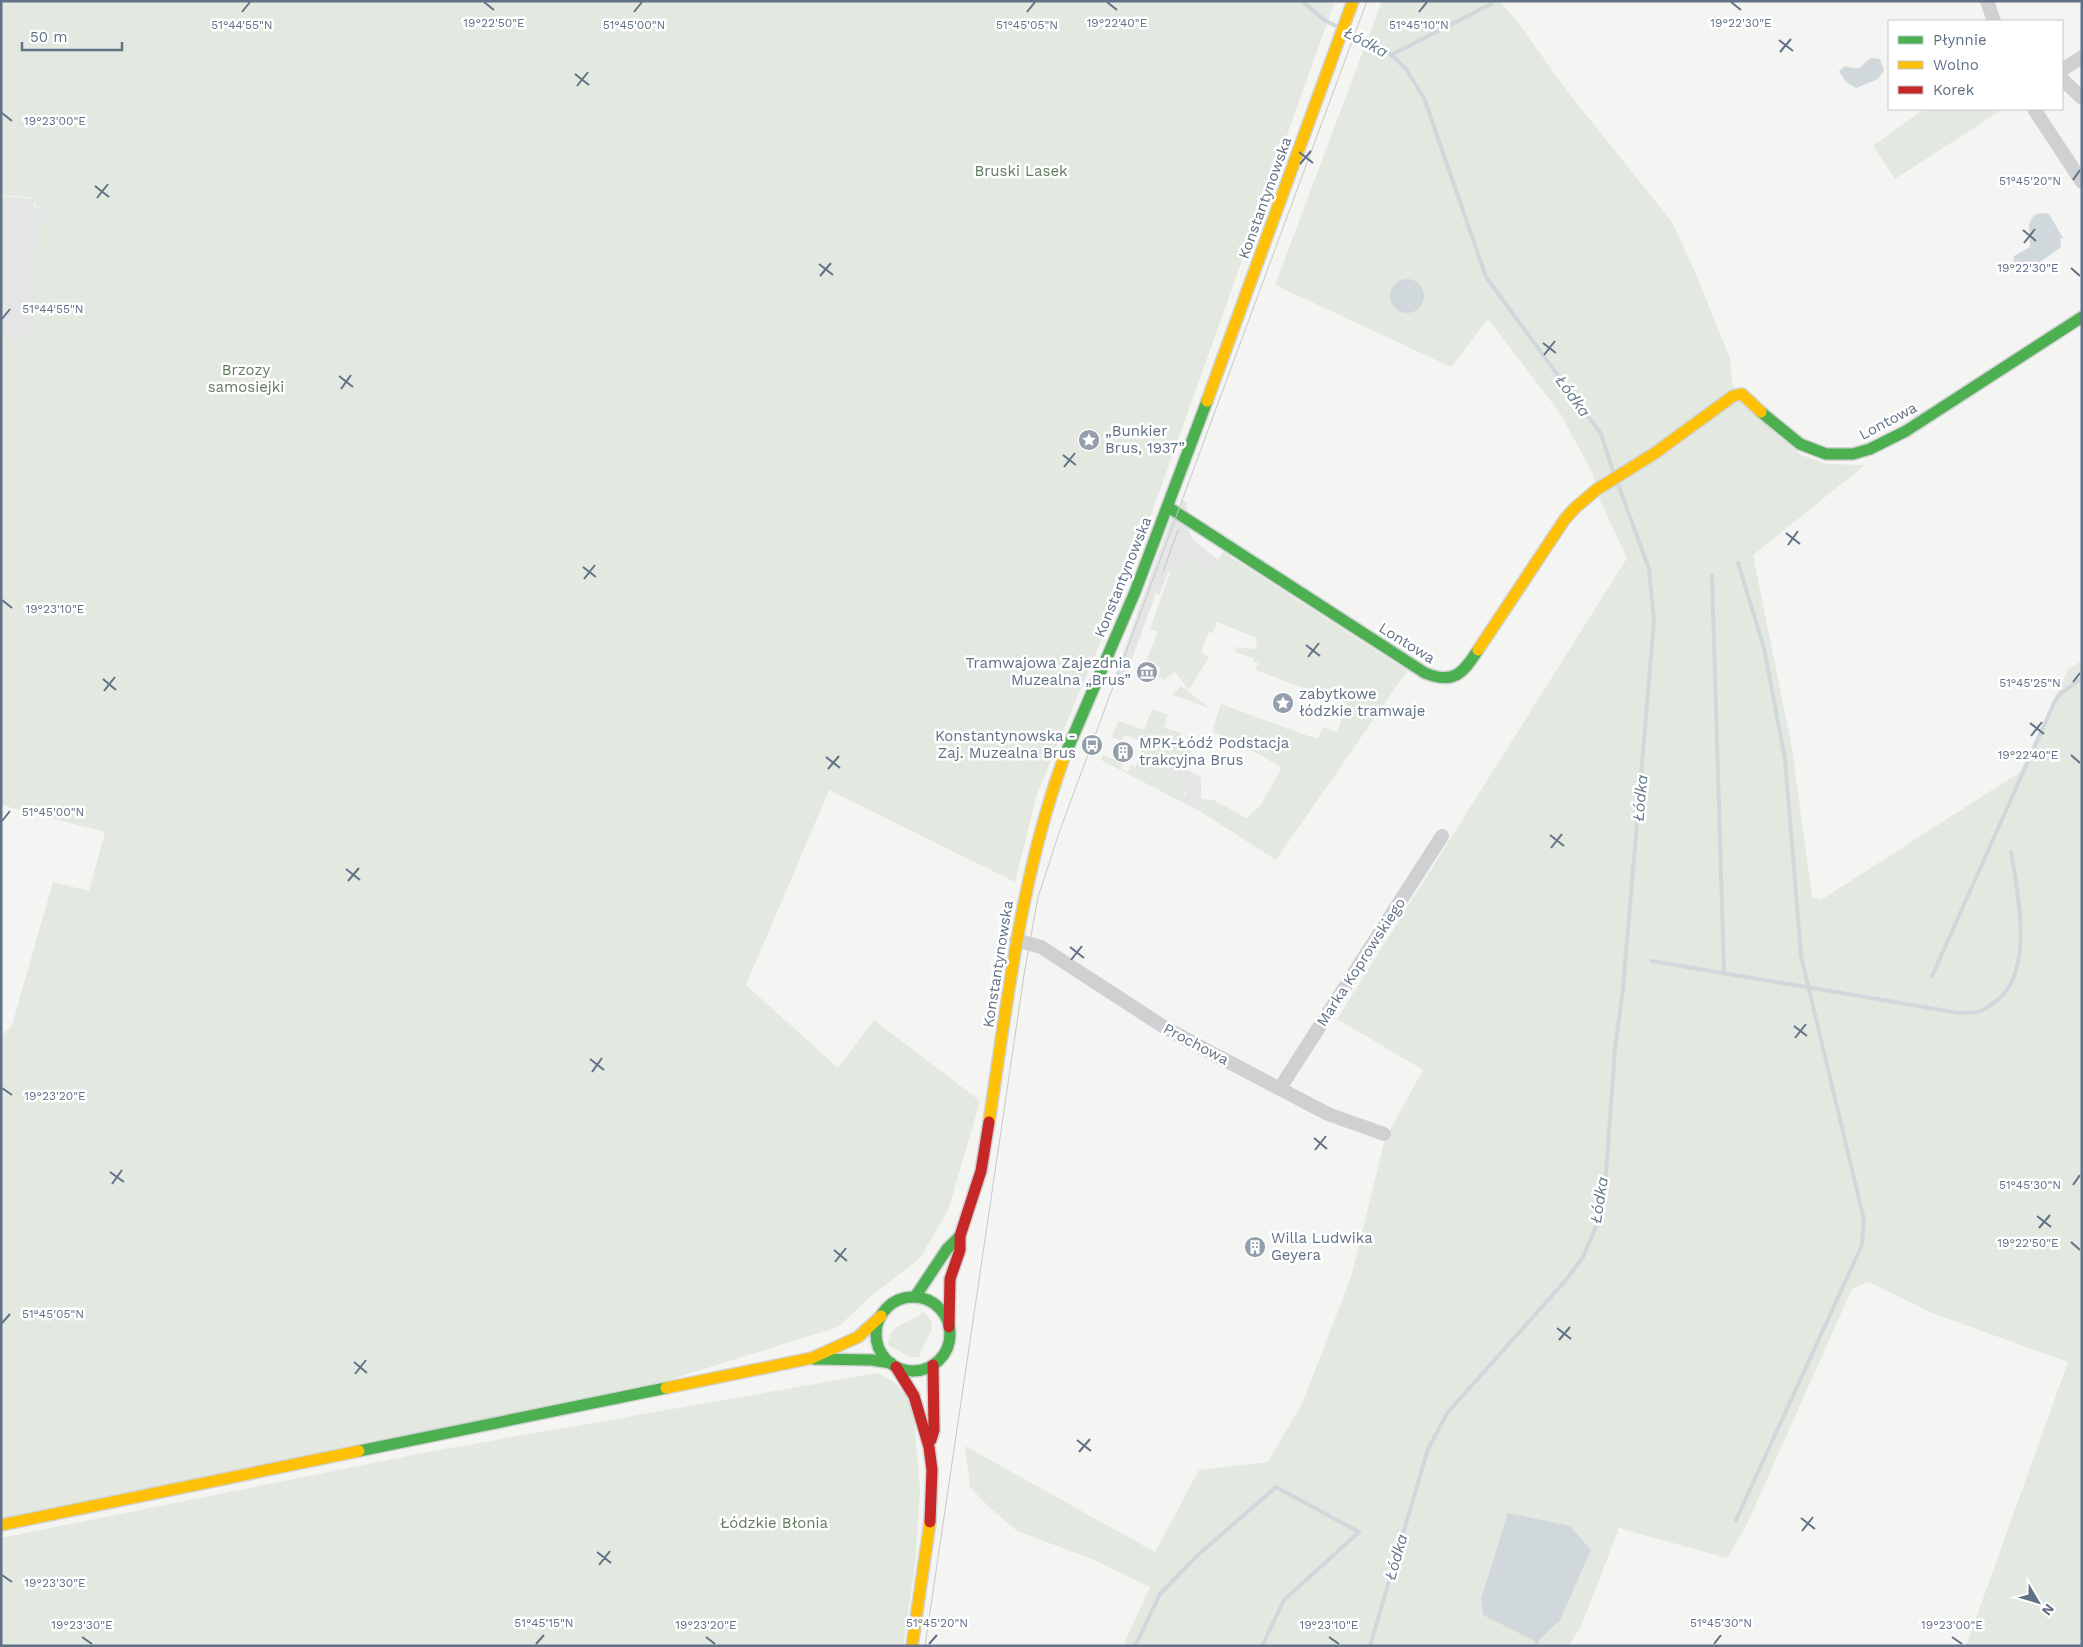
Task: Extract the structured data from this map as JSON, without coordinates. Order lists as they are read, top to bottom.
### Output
{
  "streets": {
    "street": [
      "Konstantynowska",
      "Lontowa",
      "Marka Koprowskiego",
      "Prochowa"
    ]
  },
  "crossings": [
    ["Konstantynowska", "Lontowa"],
    ["Konstantynowska", "Prochowa"],
    ["Marka Koprowskiego", "Prochowa"]
  ],
  "water": ["Łódka"],
  "parks": ["Bruski Lasek", "Brzozy samosiejki", "Łódzkie Błonia"],
  "places": {
    "place": ["„Bunkier Brus, 1937”", "zabytkowe łódzkie tramwaje"],
    "museum": ["Tramwajowa Zajezdnia Muzealna „Brus”"],
    "bus stop": ["Konstantynowska - Zaj. Muzealna Brus"],
    "building": ["MPK-Łódź Podstacja trakcyjna Brus", "Willa Ludwika Geyera"]
  },
  "legend": ["Płynnie", "Wolno", "Korek"],
  "scale_bar": "50 m",
  "north": "bottom right",
  "coordinates": [
    "19°22'50\"E",
    "19°22'40\"E",
    "19°22'30\"E",
    "51°45'10\"N",
    "51°44'55\"N",
    "51°45'00\"N",
    "51°45'05\"N",
    "19°23'00\"E",
    "51°45'20\"N",
    "19°23'10\"E",
    "51°45'25\"N",
    "19°23'20\"E",
    "51°45'30\"N",
    "19°23'30\"E",
    "51°45'15\"N"
  ]
}
